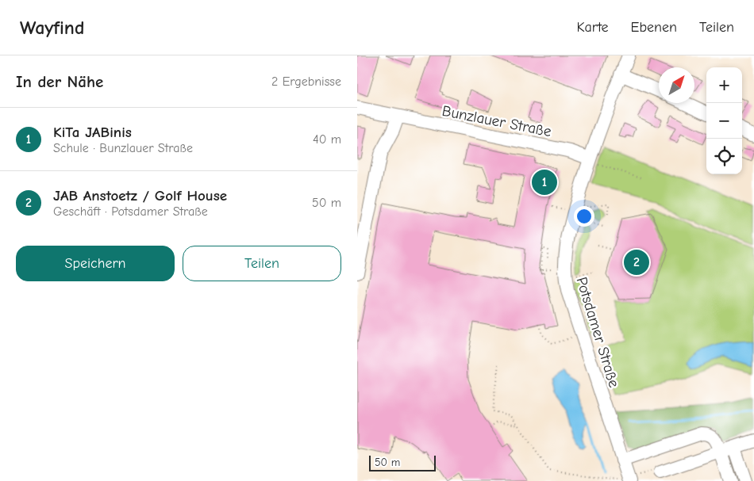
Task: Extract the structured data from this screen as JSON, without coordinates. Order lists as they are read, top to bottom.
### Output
{
  "streets": {
    "street": ["Bunzlauer Straße", "Potsdamer Straße"]
  },
  "crossings": [
    ["Bunzlauer Straße", "Potsdamer Straße"]
  ],
  "scale_bar": "50 m",
  "north": "top right",
  "page": {
    "header": "Wayfind",
    "nav": ["Karte", "Ebenen", "Teilen"],
    "heading": ["In der Nähe", "2 Ergebnisse"],
    "map_buttons": ["+", "−"],
    "list": [
      {
        "mark": "1",
        "name": "KiTa JABinis",
        "note": "Schule · Bunzlauer Straße",
        "value": "40 m"
      },
      {
        "mark": "2",
        "name": "JAB Anstoetz / Golf House",
        "note": "Geschäft · Potsdamer Straße",
        "value": "50 m"
      }
    ],
    "pins": ["1", "2"],
    "buttons": ["Speichern", "Teilen"],
    "scale": "50 m"
  }
}
